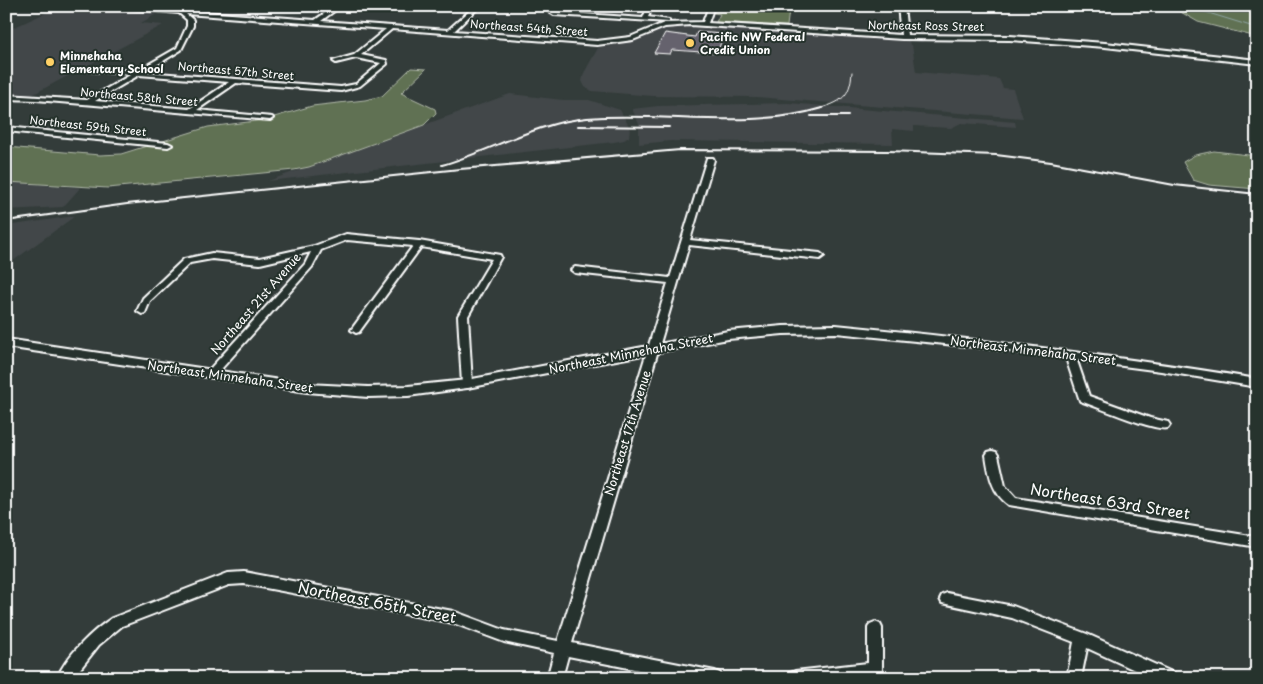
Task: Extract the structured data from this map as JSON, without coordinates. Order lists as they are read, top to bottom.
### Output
{
  "streets": {
    "main road": ["Northeast Minnehaha Street"],
    "street": [
      "Northeast Ross Street",
      "Northeast 54th Street",
      "Northeast 57th Street",
      "Northeast 58th Street",
      "Northeast 59th Street",
      "Northeast 21st Avenue",
      "Northeast 17th Avenue",
      "Northeast 63rd Street",
      "Northeast 65th Street"
    ]
  },
  "crossings": [
    ["Northeast Ross Street", "Northeast 54th Street"],
    ["Northeast 21st Avenue", "Northeast Minnehaha Street"],
    ["Northeast Minnehaha Street", "Northeast 17th Avenue"],
    ["Northeast 17th Avenue", "Northeast 65th Street"]
  ],
  "places": ["Pacific NW Federal Credit Union", "Minnehaha Elementary School"]
}
